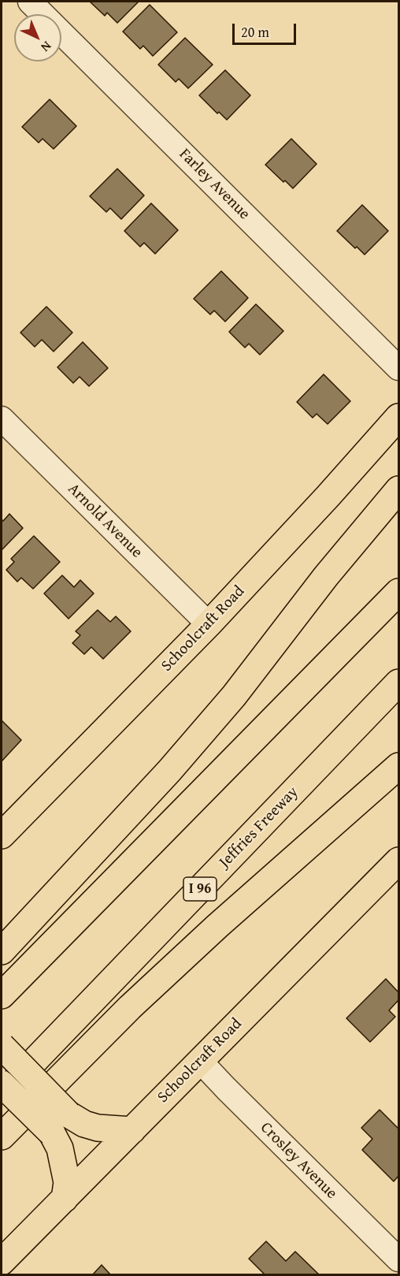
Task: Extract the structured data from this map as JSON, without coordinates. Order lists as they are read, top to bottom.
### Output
{
  "streets": {
    "main road": ["Schoolcraft Road", "Jeffries Freeway", "I 96"],
    "street": ["Farley Avenue", "Arnold Avenue", "Crosley Avenue"]
  },
  "crossings": [
    ["Arnold Avenue", "Schoolcraft Road"],
    ["Schoolcraft Road", "Crosley Avenue"]
  ],
  "scale_bar": "20 m",
  "north": "bottom right"
}
